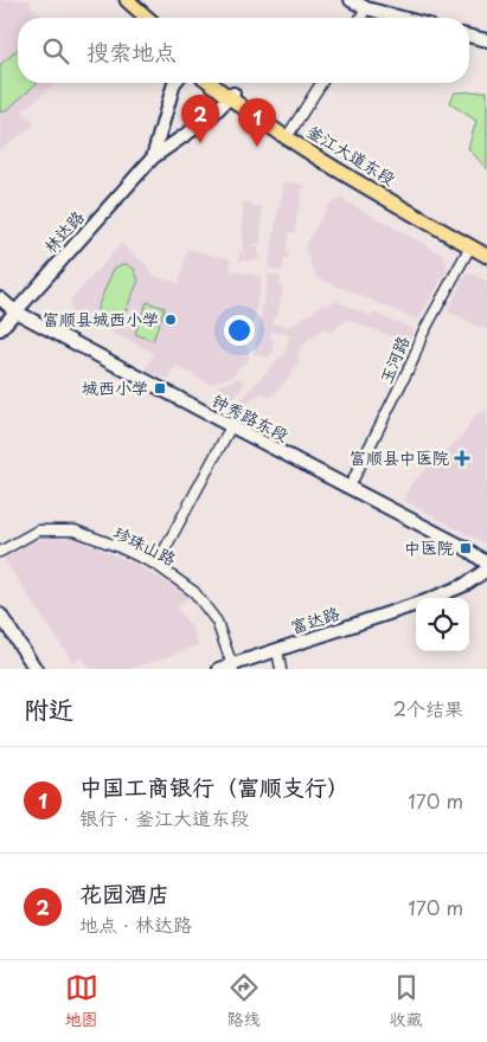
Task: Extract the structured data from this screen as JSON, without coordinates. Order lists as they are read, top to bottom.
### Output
{
  "streets": {
    "main road": [
      "釜江大道东段",
      "林达路",
      "钟秀路东段",
      "富达路"
    ],
    "street": ["玉河路", "珍珠山路"]
  },
  "crossings": [
    ["釜江大道东段", "玉河路"],
    ["林达路", "钟秀路东段"],
    ["玉河路", "钟秀路东段"],
    ["珍珠山路", "富达路"]
  ],
  "places": {
    "other": ["富顺县城西小学"],
    "transit": ["城西小学", "中医院"],
    "health": ["富顺县中医院"]
  },
  "page": {
    "search": "搜索地点",
    "pins": ["2", "1"],
    "heading": ["附近", "2个结果"],
    "list": [
      {
        "mark": "1",
        "name": "中国工商银行（富顺支行）",
        "note": "银行 · 釜江大道东段",
        "value": "170 m"
      },
      {
        "mark": "2",
        "name": "花园酒店",
        "note": "地点 · 林达路",
        "value": "170 m"
      }
    ],
    "nav": ["地图", "路线", "收藏"]
  }
}
